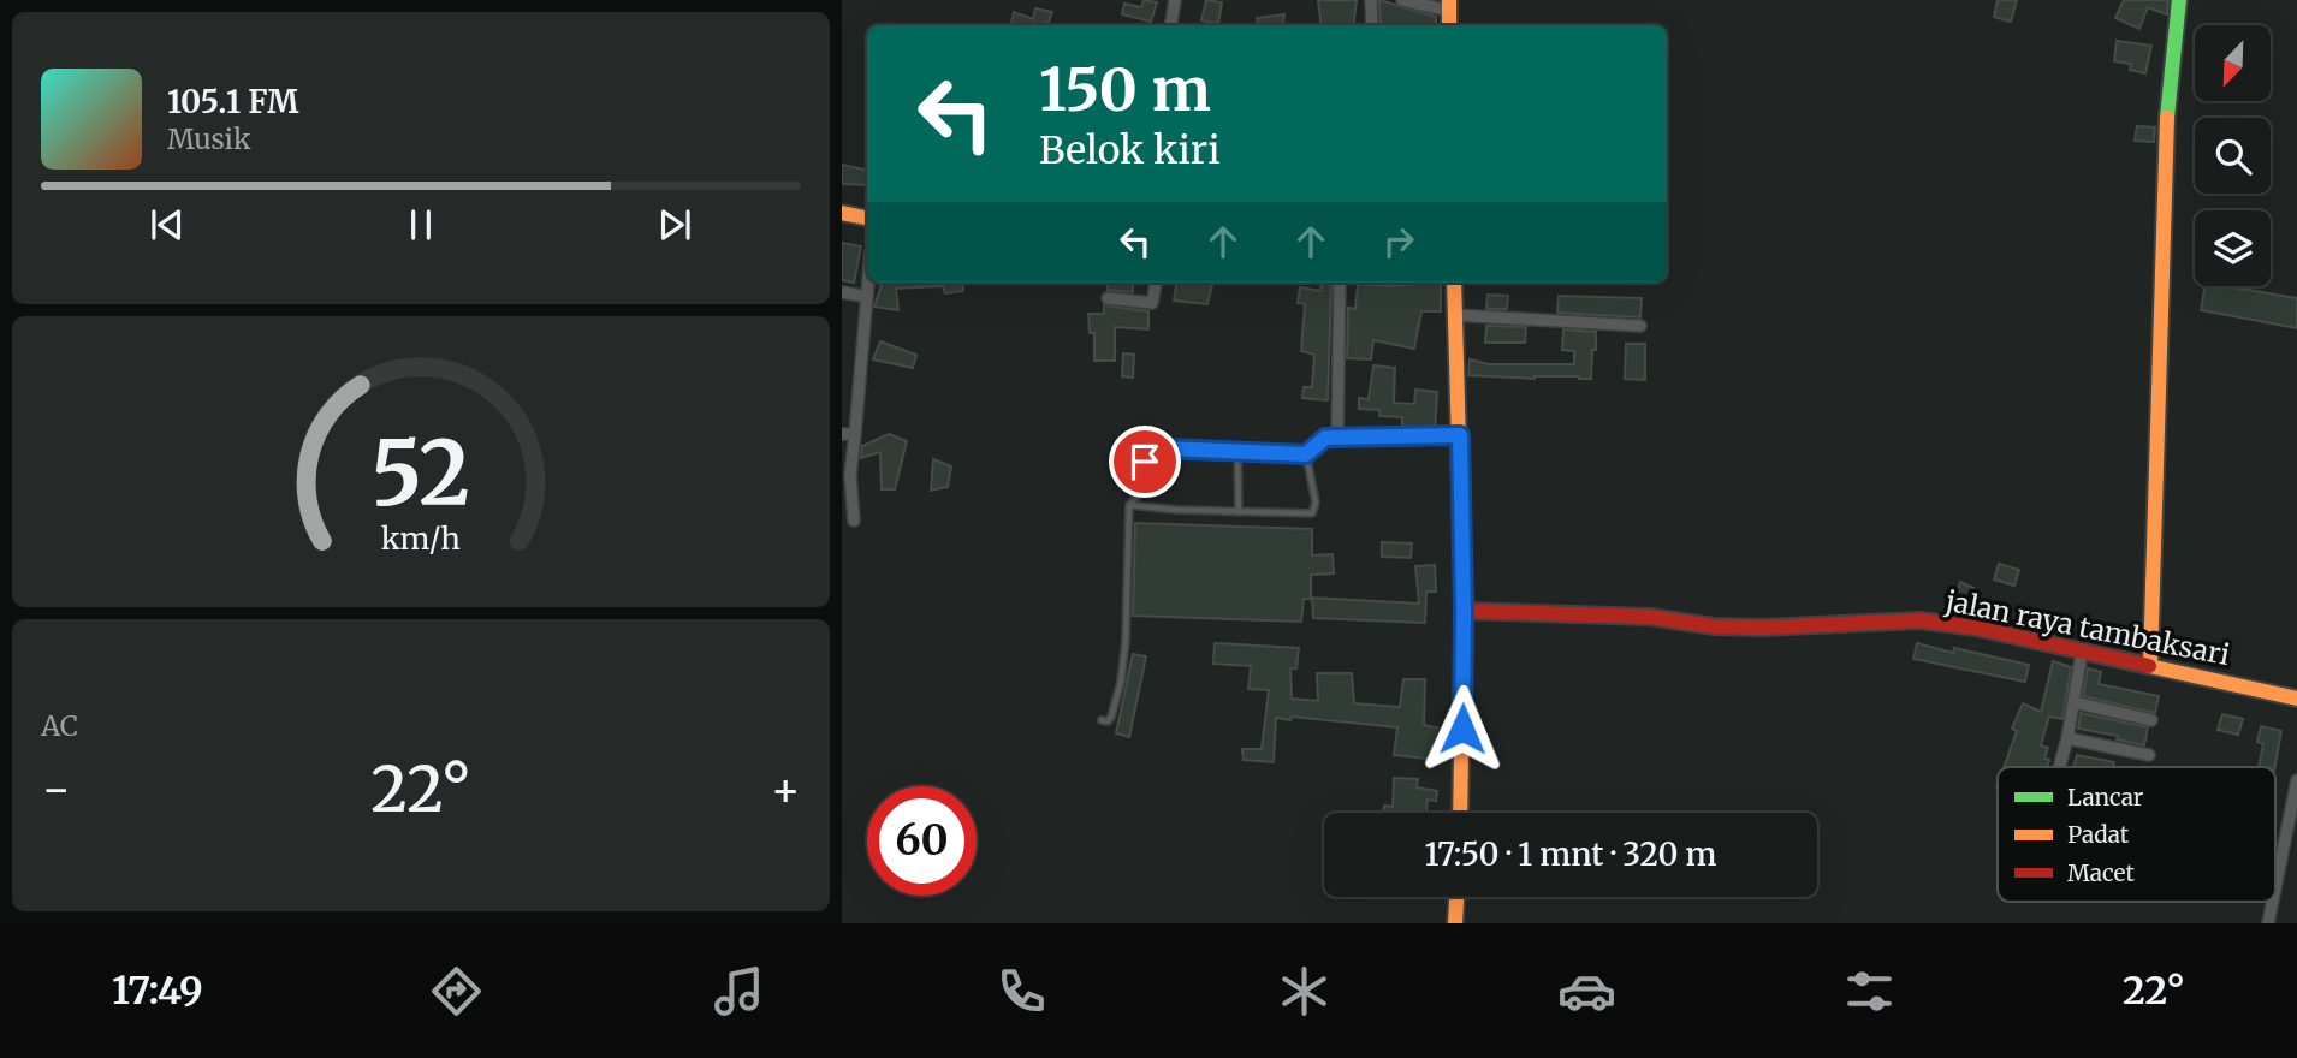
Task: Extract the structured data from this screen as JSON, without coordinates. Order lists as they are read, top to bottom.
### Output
{
  "streets": {
    "street": ["jalan raya tambaksari"]
  },
  "legend": ["Lancar", "Padat", "Macet"],
  "north": "bottom left",
  "page": {
    "turn": ["150 m", "Belok kiri"],
    "song": ["105.1 FM", "Musik"],
    "tile": "AC",
    "heat": ["−", "22°", "+"],
    "limit": "60",
    "trip": "17:50 · 1 mnt · 320 m",
    "tabs": ["17:49", "22°"],
    "gauge": ["52", "km/h"]
  }
}
